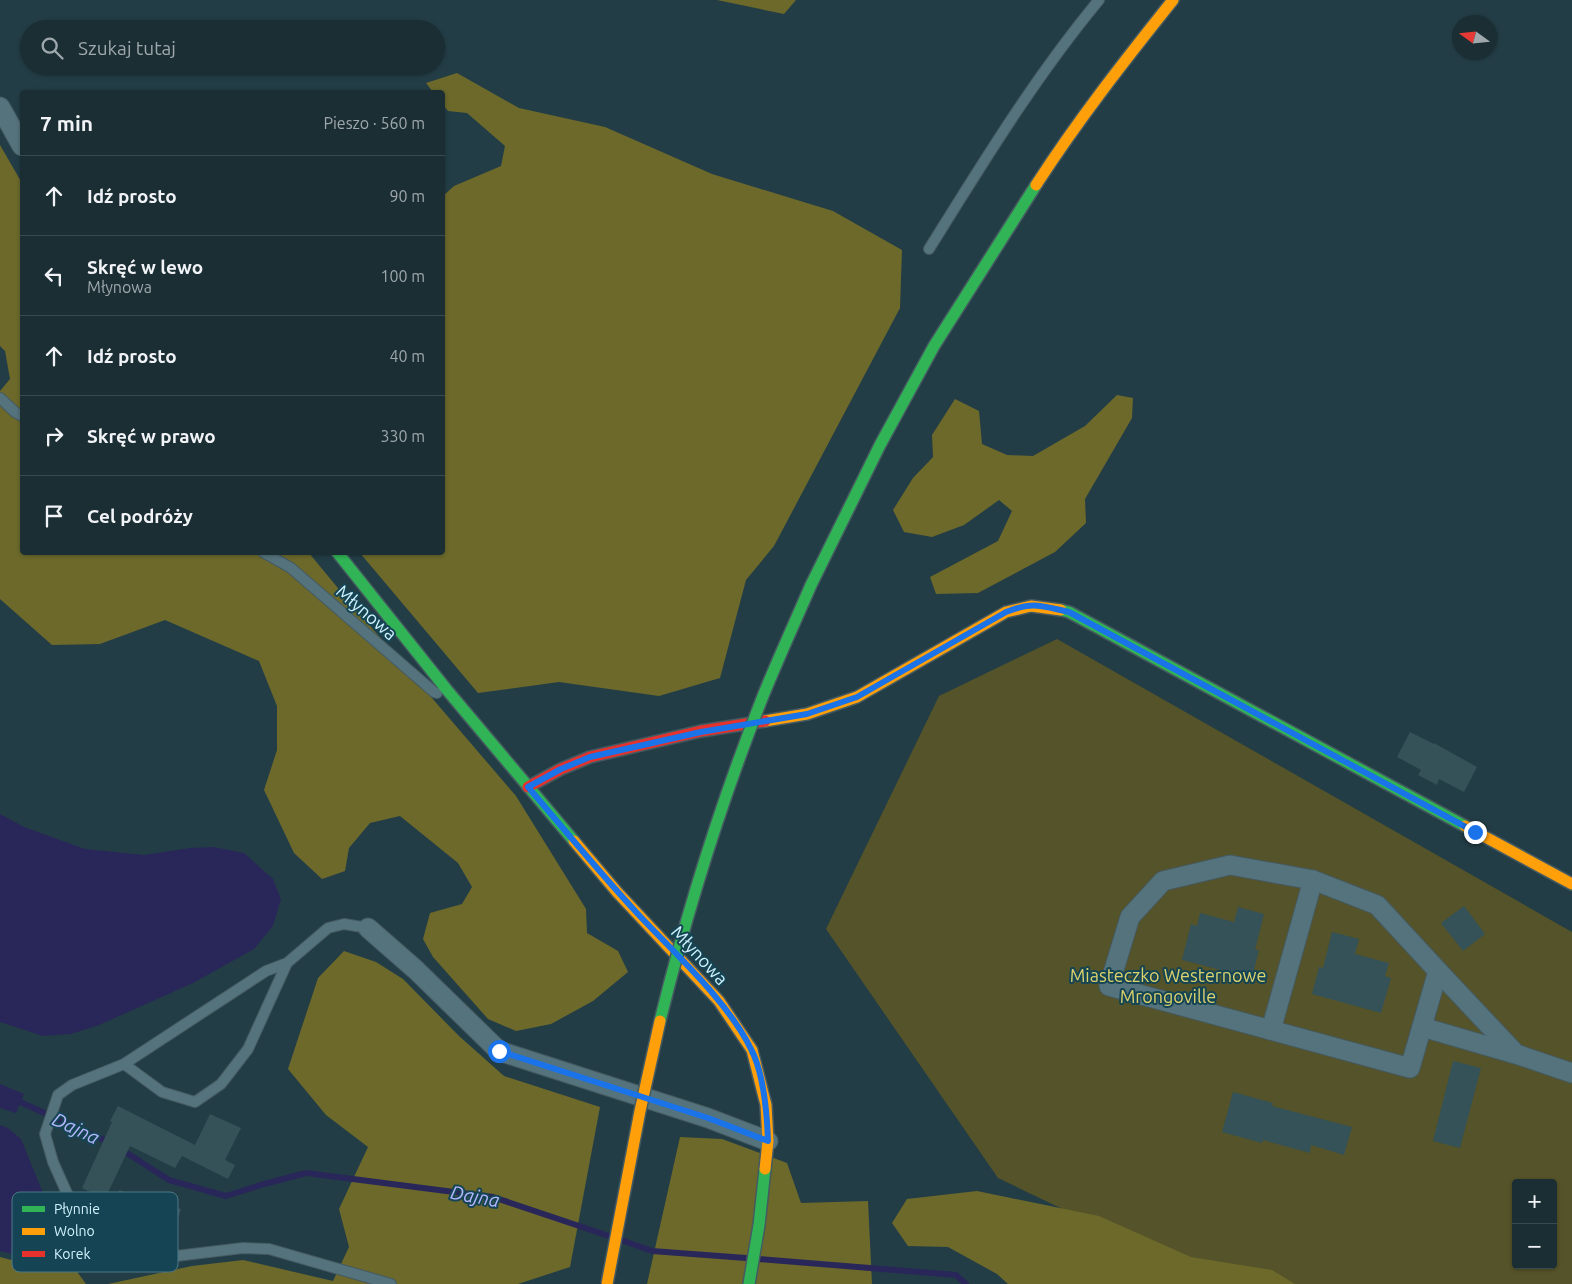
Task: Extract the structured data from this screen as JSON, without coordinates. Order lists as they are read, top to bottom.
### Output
{
  "streets": {
    "street": ["Młynowa"]
  },
  "water": ["Dajna"],
  "parks": ["Miasteczko Westernowe Mrongoville"],
  "legend": ["Płynnie", "Wolno", "Korek"],
  "north": "left",
  "page": {
    "search": "Szukaj tutaj",
    "heading": ["7 min", "Pieszo · 560 m"],
    "list": [
      ["Idź prosto", "90 m"],
      ["Skręć w lewo", "Młynowa", "100 m"],
      ["Idź prosto", "40 m"],
      ["Skręć w prawo", "330 m"],
      "Cel podróży"
    ],
    "map_buttons": ["+", "−"]
  }
}
